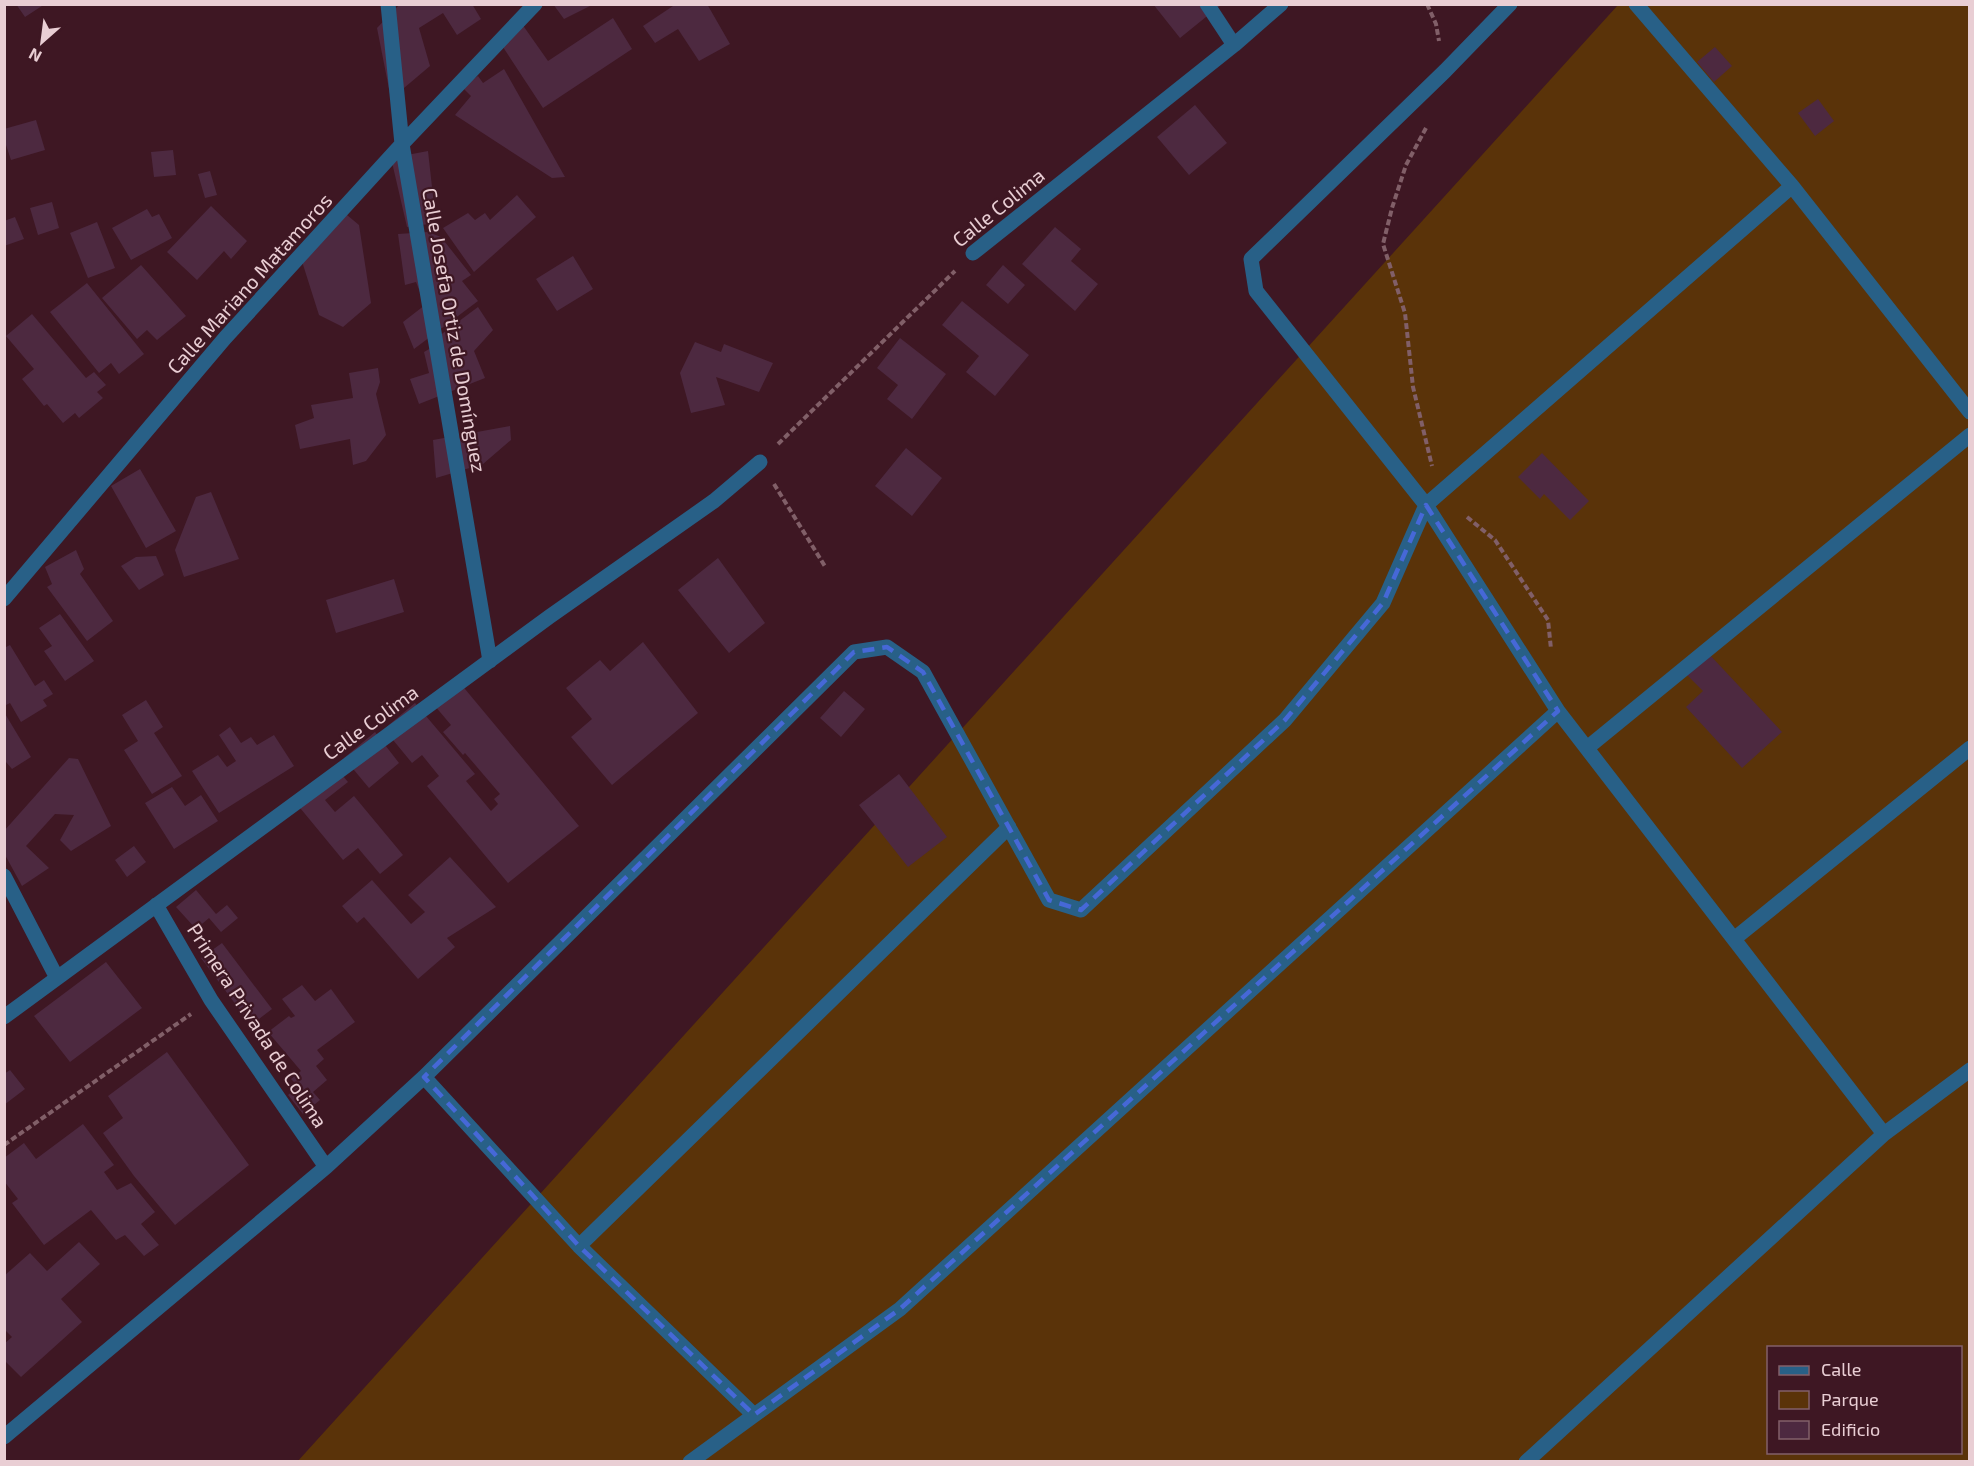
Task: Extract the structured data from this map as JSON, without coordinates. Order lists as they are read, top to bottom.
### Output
{
  "streets": {
    "street": [
      "Calle Colima",
      "Calle Mariano Matamoros",
      "Calle Josefa Ortiz de Domínguez",
      "Primera Privada de Colima"
    ]
  },
  "crossings": [
    ["Calle Colima", "Calle Josefa Ortiz de Domínguez"],
    ["Calle Colima", "Primera Privada de Colima"],
    ["Calle Mariano Matamoros", "Calle Josefa Ortiz de Domínguez"]
  ],
  "legend": ["Calle", "Parque", "Edificio"],
  "north": "bottom left"
}
